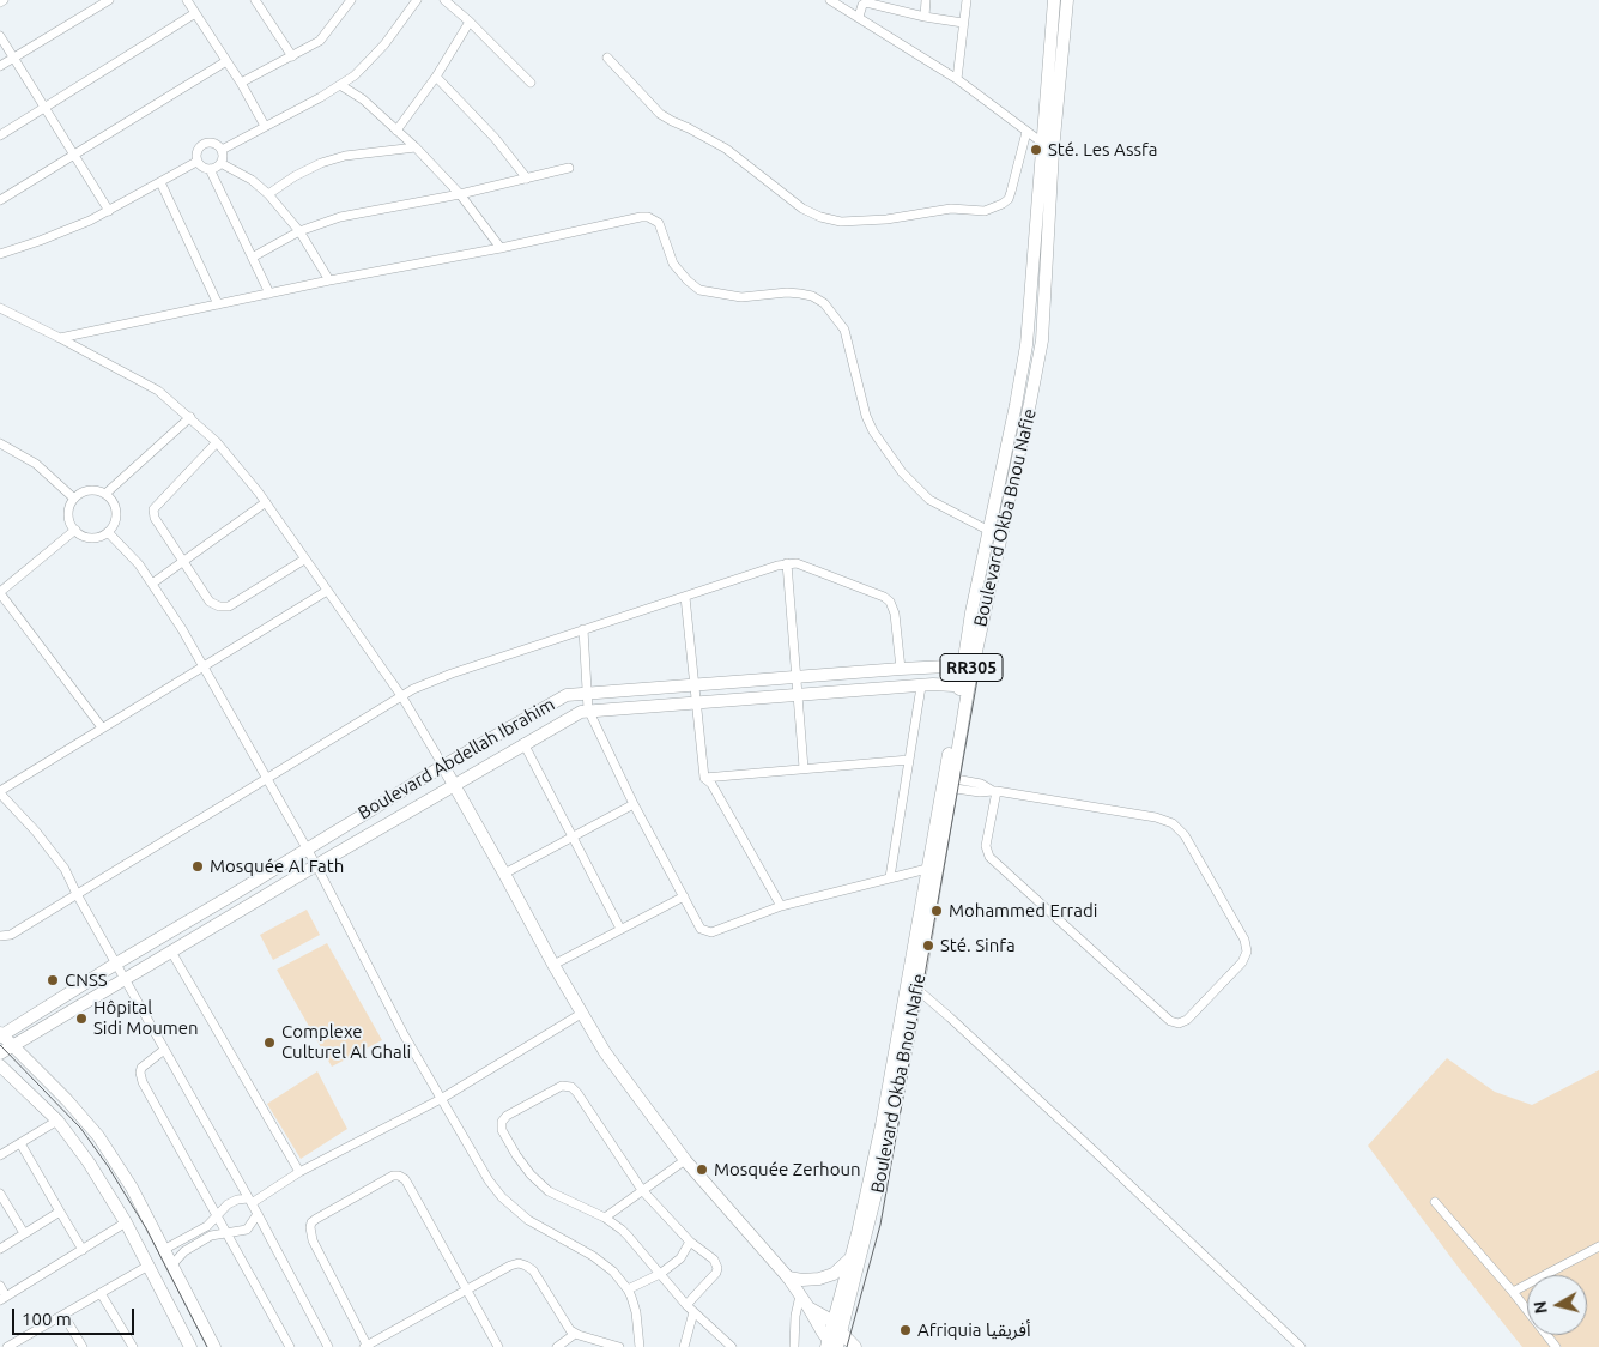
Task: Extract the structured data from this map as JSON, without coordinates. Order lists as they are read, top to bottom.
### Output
{
  "streets": {
    "main road": ["Boulevard Okba Bnou Nafie", "RR305", "Boulevard Abdellah Ibrahim"]
  },
  "crossings": [
    ["Boulevard Okba Bnou Nafie", "Boulevard Abdellah Ibrahim"]
  ],
  "places": [
    "Sté. Les Assfa",
    "Mosquée Al Fath",
    "Mohammed Erradi",
    "Sté. Sinfa",
    "CNSS",
    "Hôpital Sidi Moumen",
    "Complexe Culturel Al Ghali",
    "Mosquée Zerhoun",
    "Afriquia أفريقيا"
  ],
  "scale_bar": "100 m",
  "north": "left"
}
